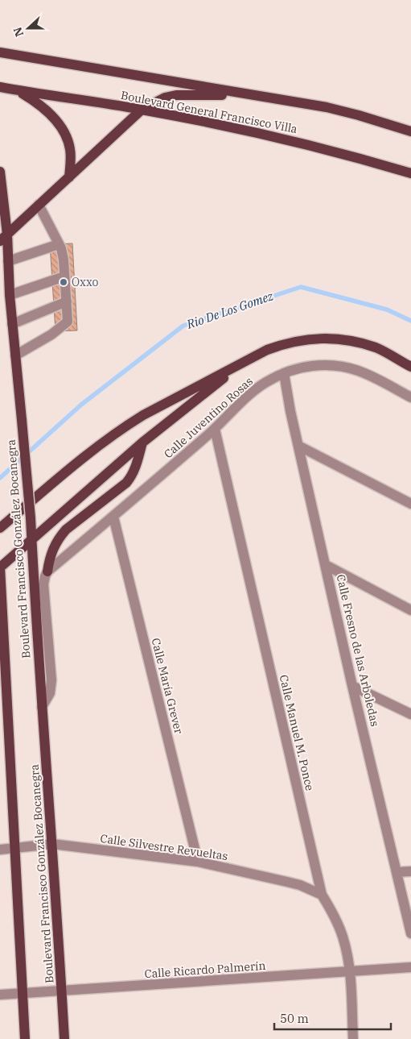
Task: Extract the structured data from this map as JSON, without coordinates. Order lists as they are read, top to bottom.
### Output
{
  "streets": {
    "main road": ["Boulevard General Francisco Villa", "Boulevard Francisco González Bocanegra"],
    "street": [
      "Calle Juventino Rosas",
      "Calle Fresno de las Arboledas",
      "Calle María Grever",
      "Calle Manuel M. Ponce",
      "Calle Silvestre Revueltas",
      "Calle Ricardo Palmerín"
    ]
  },
  "crossings": [
    ["Calle Juventino Rosas", "Boulevard Francisco González Bocanegra"],
    ["Calle Juventino Rosas", "Calle Fresno de las Arboledas"],
    ["Calle Juventino Rosas", "Calle María Grever"],
    ["Calle Juventino Rosas", "Calle Manuel M. Ponce"],
    ["Boulevard Francisco González Bocanegra", "Calle Silvestre Revueltas"],
    ["Boulevard Francisco González Bocanegra", "Calle Ricardo Palmerín"],
    ["Calle María Grever", "Calle Silvestre Revueltas"],
    ["Calle Manuel M. Ponce", "Calle Silvestre Revueltas"],
    ["Calle Manuel M. Ponce", "Calle Ricardo Palmerín"]
  ],
  "water": ["Rio De Los Gomez"],
  "places": ["Oxxo"],
  "scale_bar": "50 m",
  "north": "left"
}
